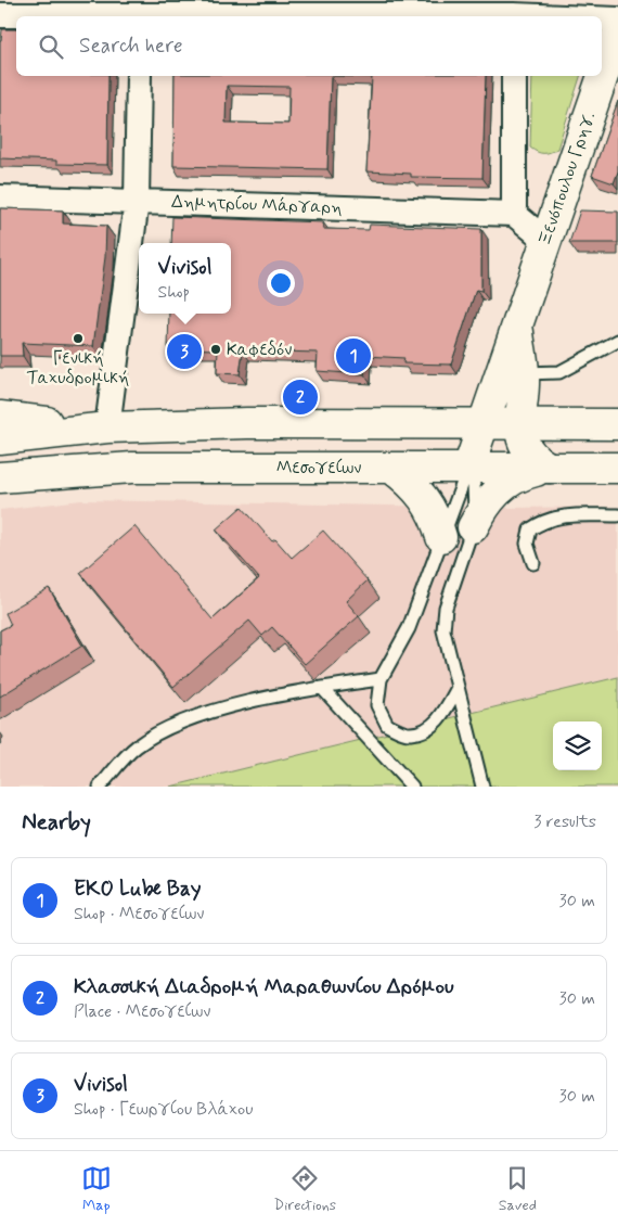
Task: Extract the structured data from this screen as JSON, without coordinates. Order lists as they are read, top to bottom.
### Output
{
  "streets": {
    "main road": ["Ξενόπουλου Γρηγ.", "Μεσογείων"],
    "street": ["Δημητρίου Μάργαρη"]
  },
  "crossings": [
    ["Ξενόπουλου Γρηγ.", "Μεσογείων"]
  ],
  "places": ["Γενική Ταχυδρομική", "Καφεδόν"],
  "page": {
    "search": "Search here",
    "popup": ["Vivisol", "Shop"],
    "pins": ["3", "1", "2"],
    "heading": ["Nearby", "3 results"],
    "list": [
      {
        "mark": "1",
        "name": "EKO Lube Bay",
        "note": "Shop · Μεσογείων",
        "value": "30 m"
      },
      {
        "mark": "2",
        "name": "Κλασσική Διαδρομή Μαραθωνίου Δρόμου",
        "note": "Place · Μεσογείων",
        "value": "30 m"
      },
      {
        "mark": "3",
        "name": "Vivisol",
        "note": "Shop · Γεωργίου Βλάχου",
        "value": "30 m"
      }
    ],
    "nav": ["Map", "Directions", "Saved"]
  }
}
